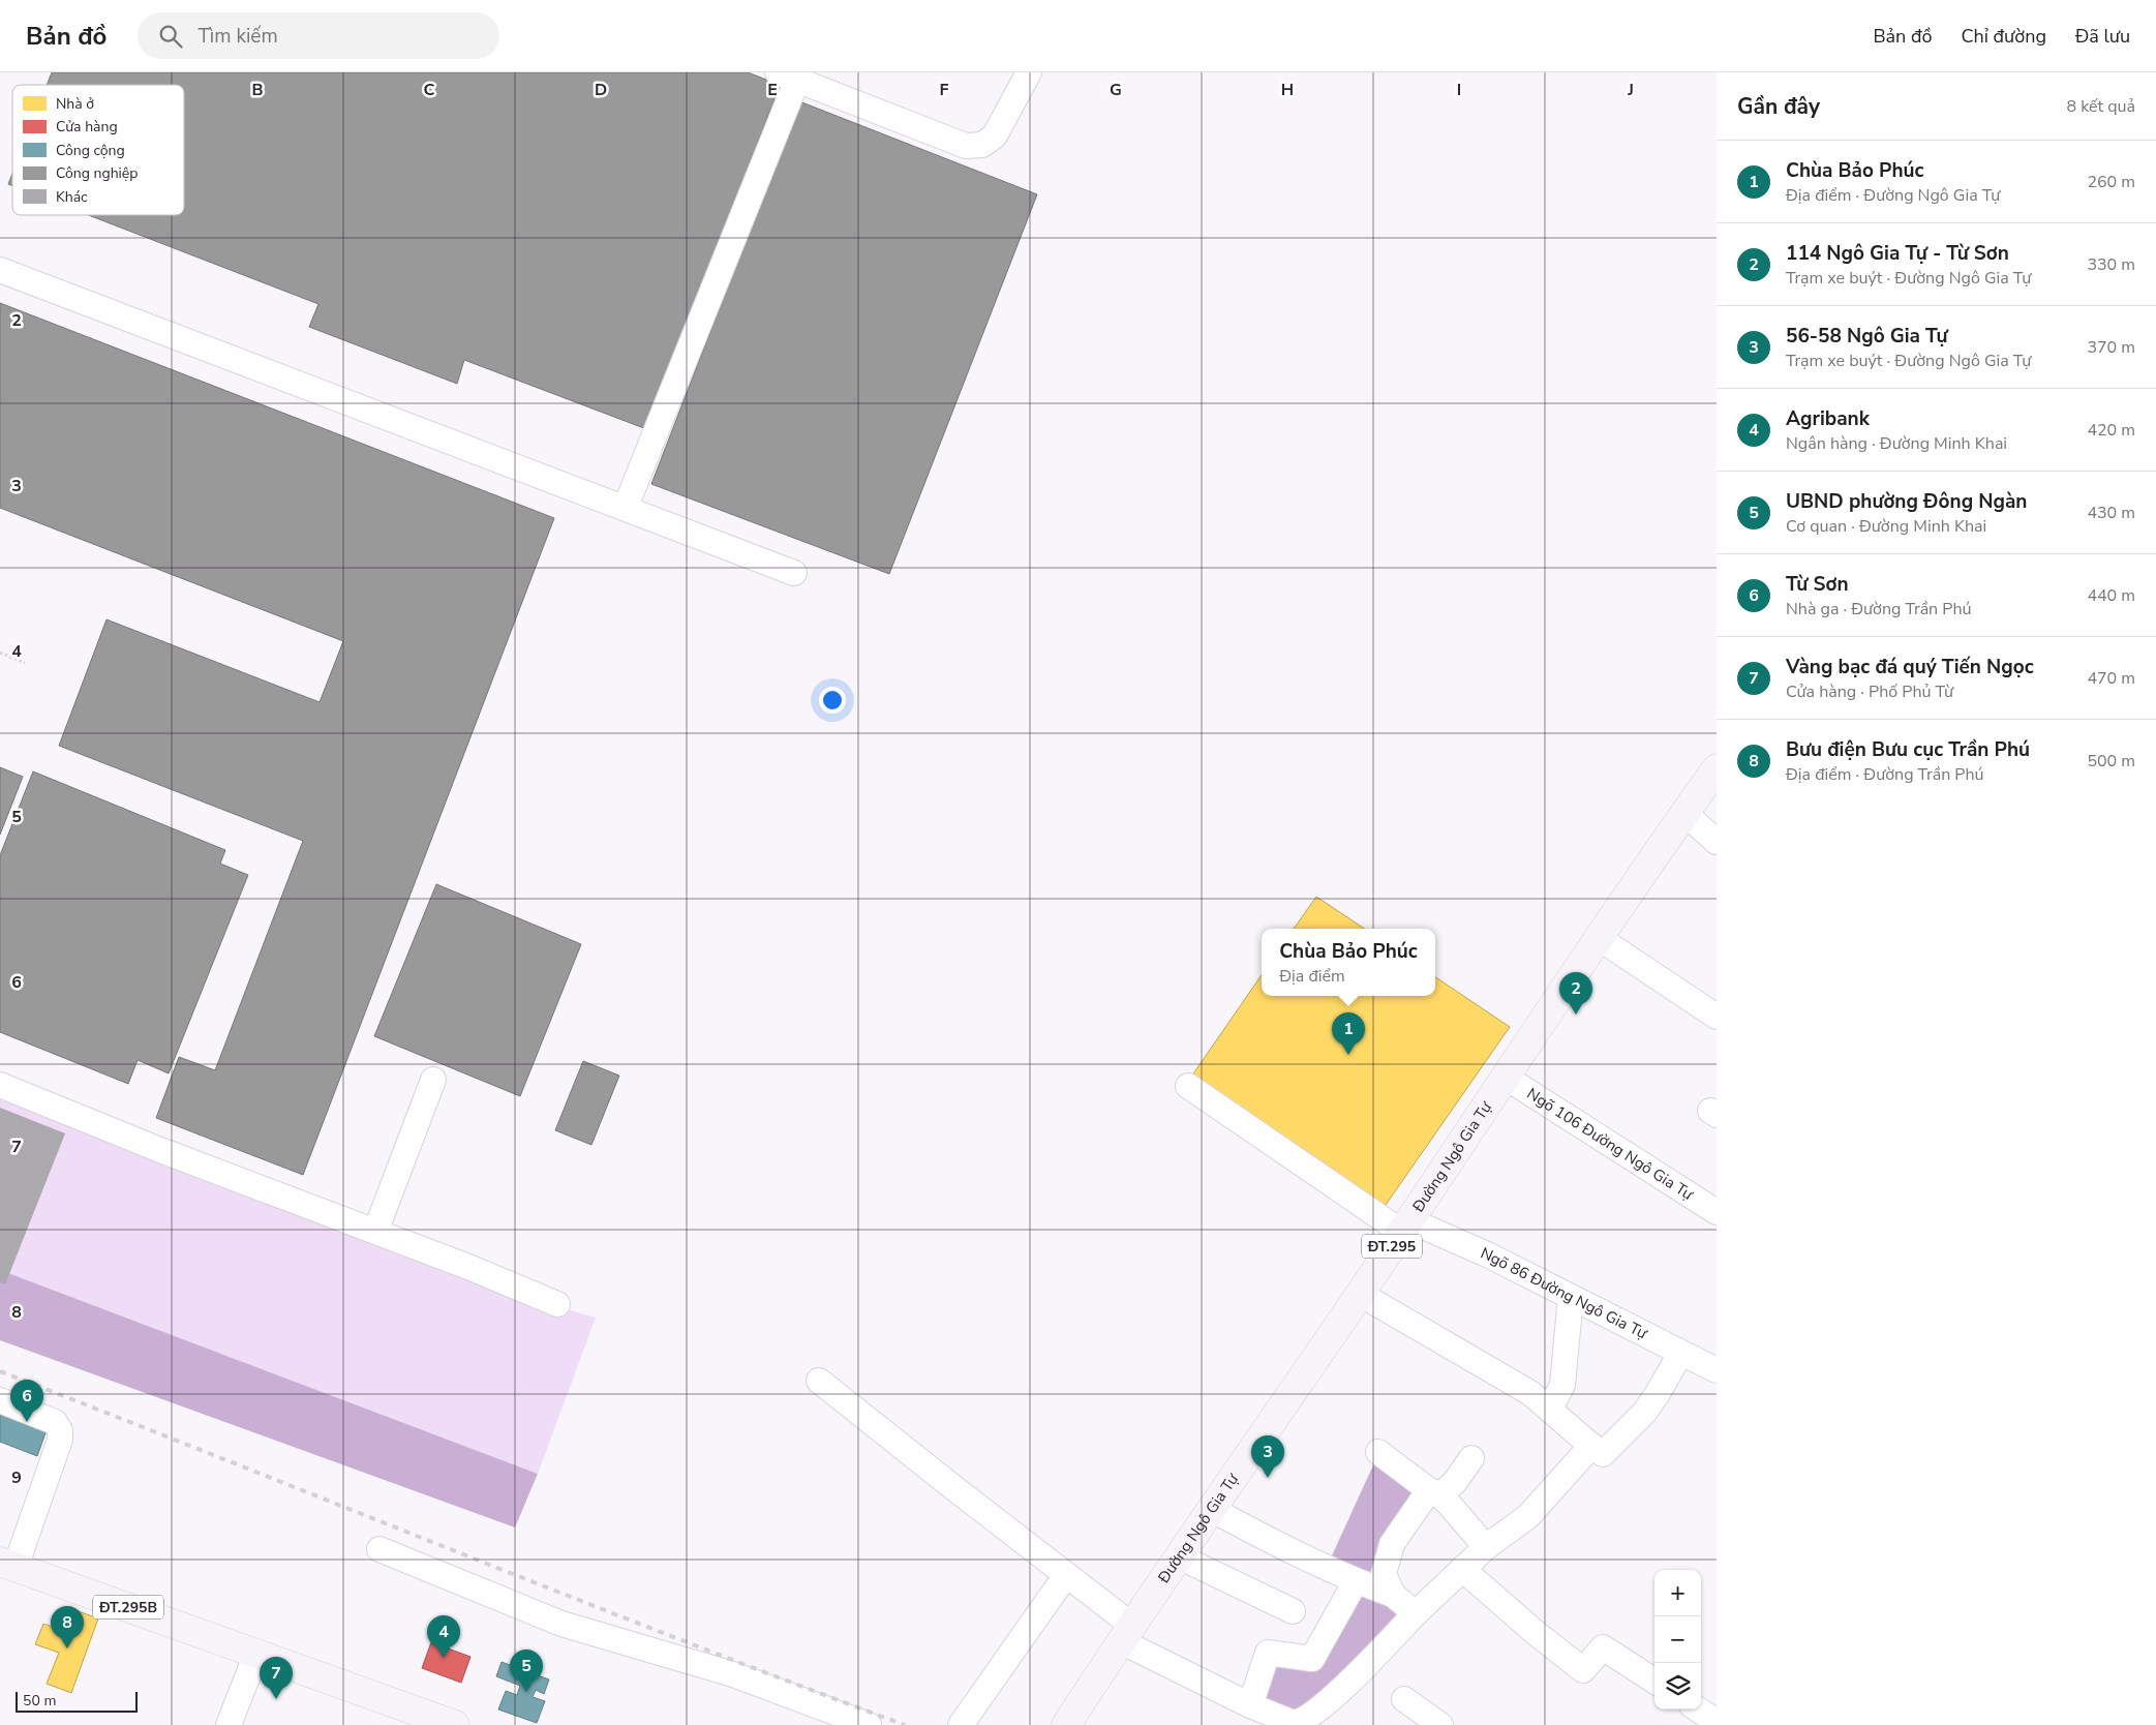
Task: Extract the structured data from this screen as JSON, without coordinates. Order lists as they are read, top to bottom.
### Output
{
  "streets": {
    "main road": ["Đường Ngô Gia Tự", "ĐT.295", "ĐT.295B"],
    "street": ["Ngõ 106 Đường Ngô Gia Tự", "Ngõ 86 Đường Ngô Gia Tự"]
  },
  "crossings": [
    ["Ngõ 106 Đường Ngô Gia Tự", "Đường Ngô Gia Tự"],
    ["Đường Ngô Gia Tự", "Ngõ 86 Đường Ngô Gia Tự"]
  ],
  "legend": [
    "Nhà ở",
    "Cửa hàng",
    "Công cộng",
    "Công nghiệp",
    "Khác"
  ],
  "scale_bar": "50 m",
  "page": {
    "header": "Bản đồ",
    "search": "Tìm kiếm",
    "nav": ["Bản đồ", "Chỉ đường", "Đã lưu"],
    "heading": ["Gần đây", "8 kết quả"],
    "list": [
      {
        "mark": "1",
        "name": "Chùa Bảo Phúc",
        "note": "Địa điểm · Đường Ngô Gia Tự",
        "value": "260 m"
      },
      {
        "mark": "2",
        "name": "114 Ngô Gia Tự - Từ Sơn",
        "note": "Trạm xe buýt · Đường Ngô Gia Tự",
        "value": "330 m"
      },
      {
        "mark": "3",
        "name": "56-58 Ngô Gia Tự",
        "note": "Trạm xe buýt · Đường Ngô Gia Tự",
        "value": "370 m"
      },
      {
        "mark": "4",
        "name": "Agribank",
        "note": "Ngân hàng · Đường Minh Khai",
        "value": "420 m"
      },
      {
        "mark": "5",
        "name": "UBND phường Đông Ngàn",
        "note": "Cơ quan · Đường Minh Khai",
        "value": "430 m"
      },
      {
        "mark": "6",
        "name": "Từ Sơn",
        "note": "Nhà ga · Đường Trần Phú",
        "value": "440 m"
      },
      {
        "mark": "7",
        "name": "Vàng bạc đá quý Tiến Ngọc",
        "note": "Cửa hàng · Phố Phủ Từ",
        "value": "470 m"
      },
      {
        "mark": "8",
        "name": "Bưu điện Bưu cục Trần Phú",
        "note": "Địa điểm · Đường Trần Phú",
        "value": "500 m"
      }
    ],
    "popup": ["Chùa Bảo Phúc", "Địa điểm"],
    "pins": [
      "2",
      "1",
      "6",
      "3",
      "8",
      "4",
      "5",
      "7"
    ],
    "map_buttons": ["+", "−"],
    "scale": "50 m"
  },
  "grid": {
    "columns": [
      "B",
      "C",
      "D",
      "E",
      "F",
      "G",
      "H",
      "I",
      "J"
    ],
    "rows": [
      "2",
      "3",
      "4",
      "5",
      "6",
      "7",
      "8",
      "9"
    ]
  }
}
